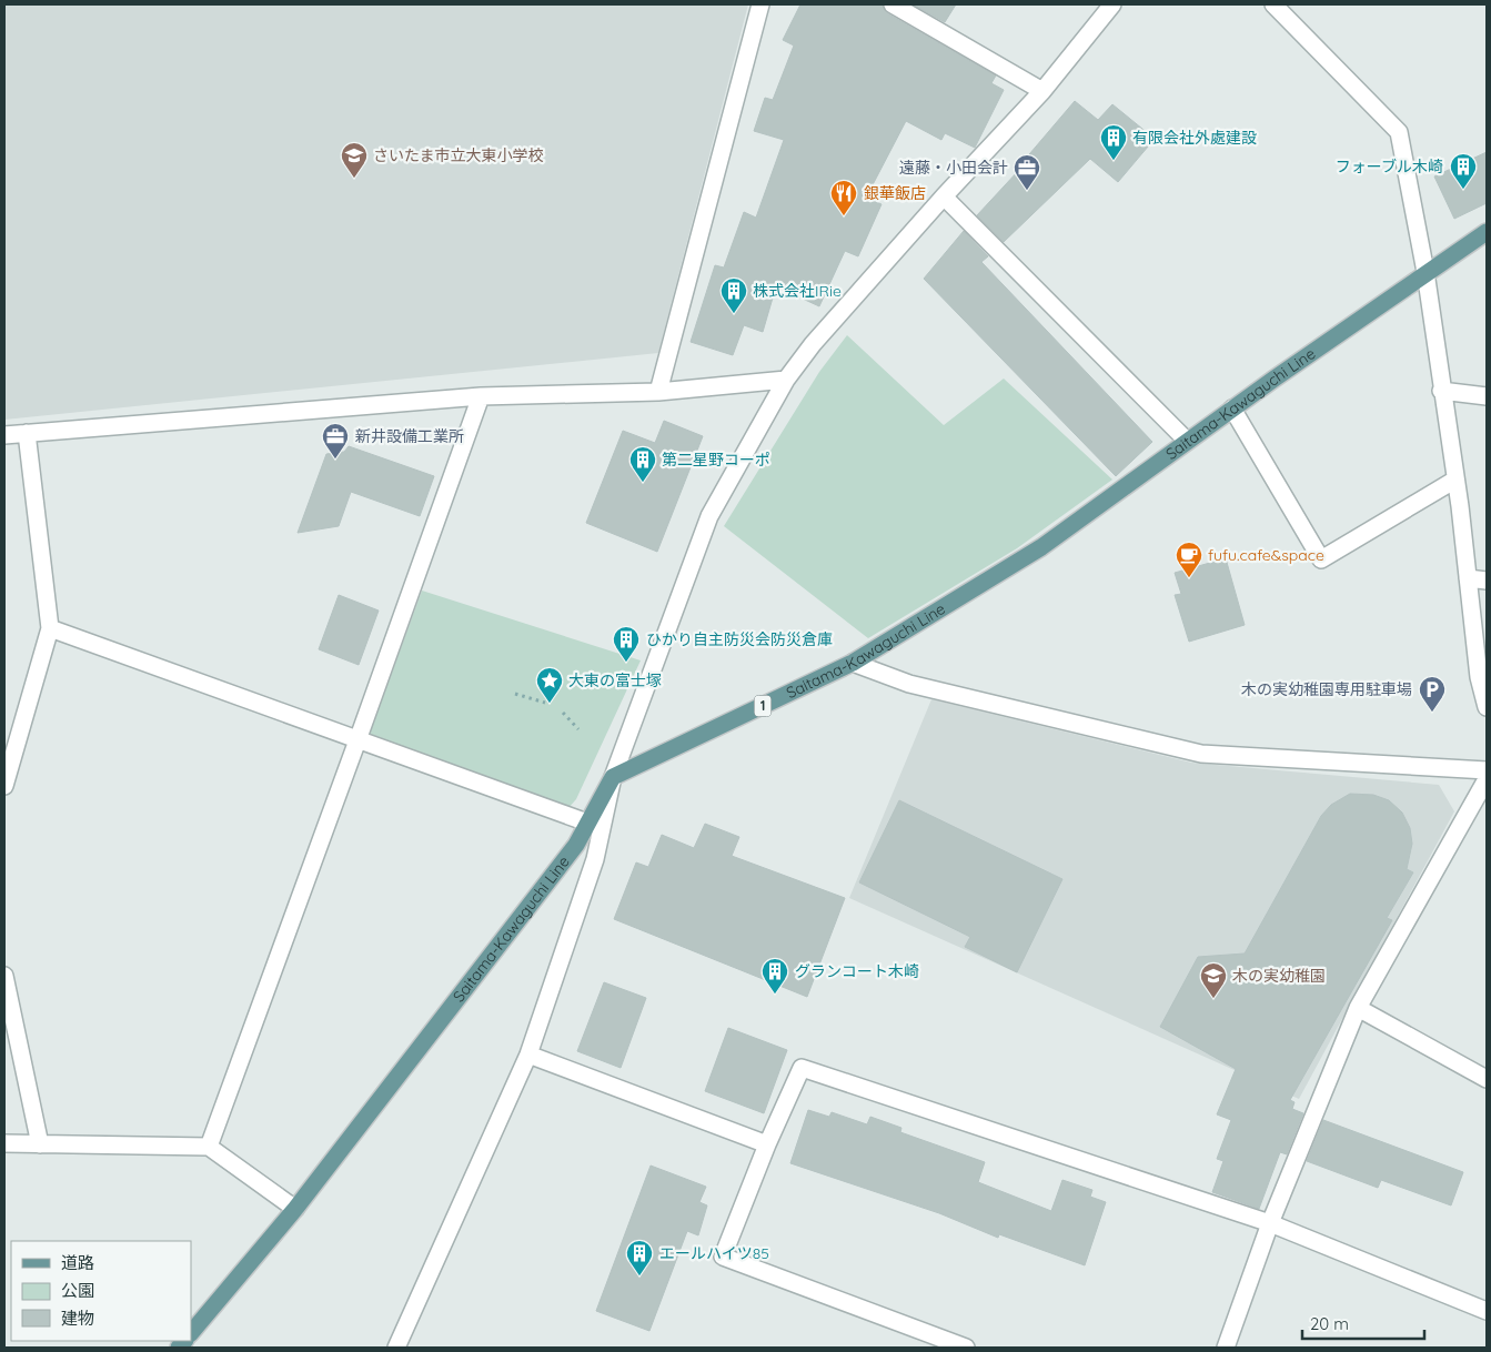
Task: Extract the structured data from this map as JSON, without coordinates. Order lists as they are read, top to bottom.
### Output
{
  "streets": {
    "main road": ["Saitama-Kawaguchi Line", "1"]
  },
  "places": {
    "building": [
      "有限会社外處建設",
      "フォーブル木崎",
      "株式会社IRie",
      "第二星野コーポ",
      "ひかり自主防災会防災倉庫",
      "グランコート木崎",
      "エールハイツ85"
    ],
    "school or university": ["さいたま市立大東小学校", "木の実幼稚園"],
    "office": ["遠藤・小田会計", "新井設備工業所"],
    "restaurant": ["銀華飯店"],
    "cafe": ["fufu.cafe&space"],
    "place": ["大東の富士塚"],
    "parking": ["木の実幼稚園専用駐車場"]
  },
  "legend": ["道路", "公園", "建物"],
  "scale_bar": "20 m"
}
